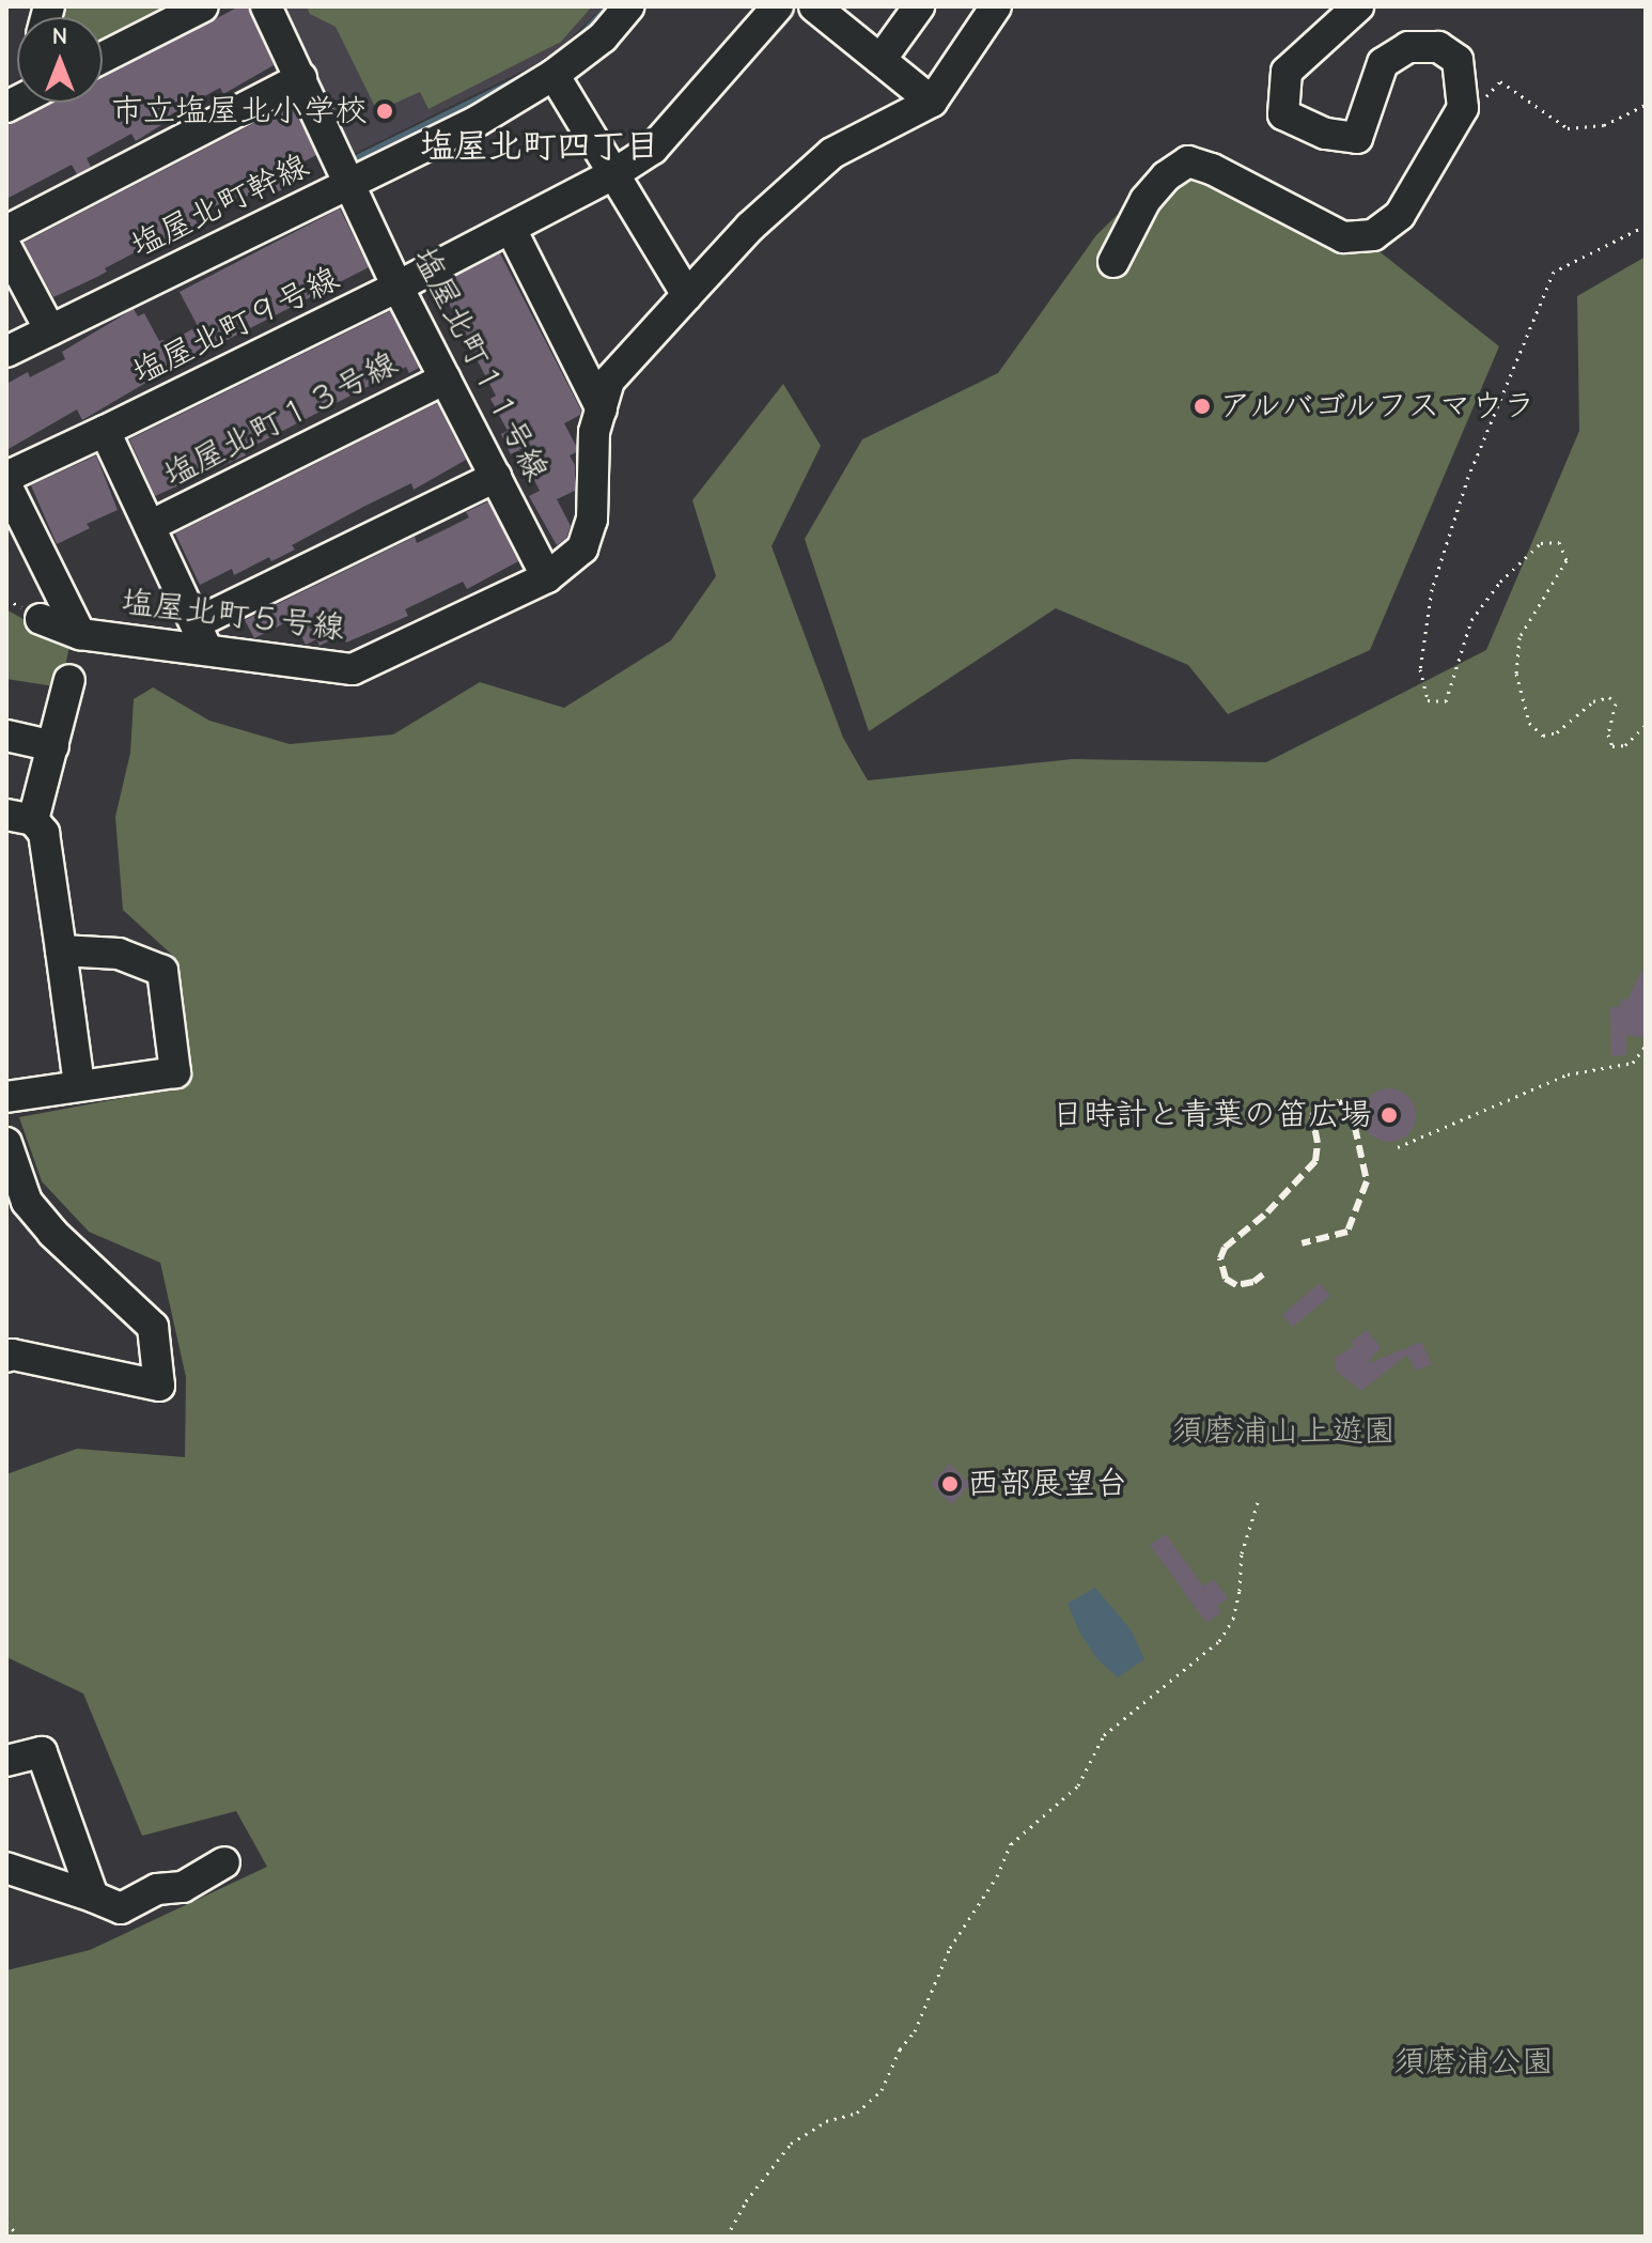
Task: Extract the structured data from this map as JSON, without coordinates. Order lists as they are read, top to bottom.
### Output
{
  "streets": {
    "street": [
      "塩屋北町幹線",
      "塩屋北町９号線",
      "塩屋北町１１号線",
      "塩屋北町１３号線",
      "塩屋北町５号線"
    ]
  },
  "crossings": [
    ["塩屋北町幹線", "塩屋北町１１号線"],
    ["塩屋北町９号線", "塩屋北町１１号線"],
    ["塩屋北町１１号線", "塩屋北町１３号線"],
    ["塩屋北町１１号線", "塩屋北町５号線"]
  ],
  "districts": ["塩屋北町四丁目"],
  "parks": ["須磨浦山上遊園", "須磨浦公園"],
  "places": [
    "市立塩屋北小学校",
    "アルバゴルフスマウラ",
    "日時計と青葉の笛広場",
    "西部展望台"
  ],
  "north": "top"
}
